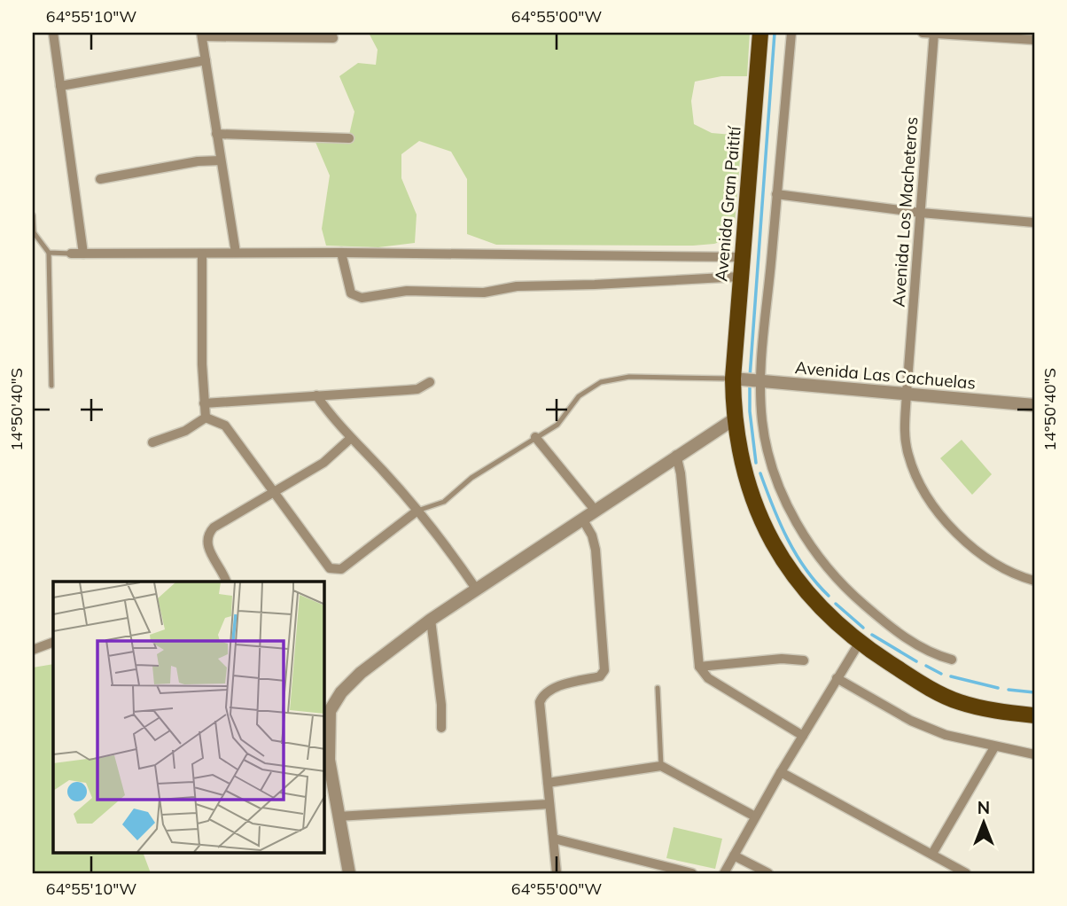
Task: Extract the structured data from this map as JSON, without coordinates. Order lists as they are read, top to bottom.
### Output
{
  "streets": {
    "main road": ["Avenida Gran Paitití"],
    "street": ["Avenida Los Macheteros", "Avenida Las Cachuelas"]
  },
  "crossings": [
    ["Avenida Gran Paitití", "Avenida Las Cachuelas"],
    ["Avenida Los Macheteros", "Avenida Las Cachuelas"]
  ],
  "north": "top",
  "coordinates": ["64°55'10\"W", "64°55'00\"W", "14°50'40\"S"]
}
